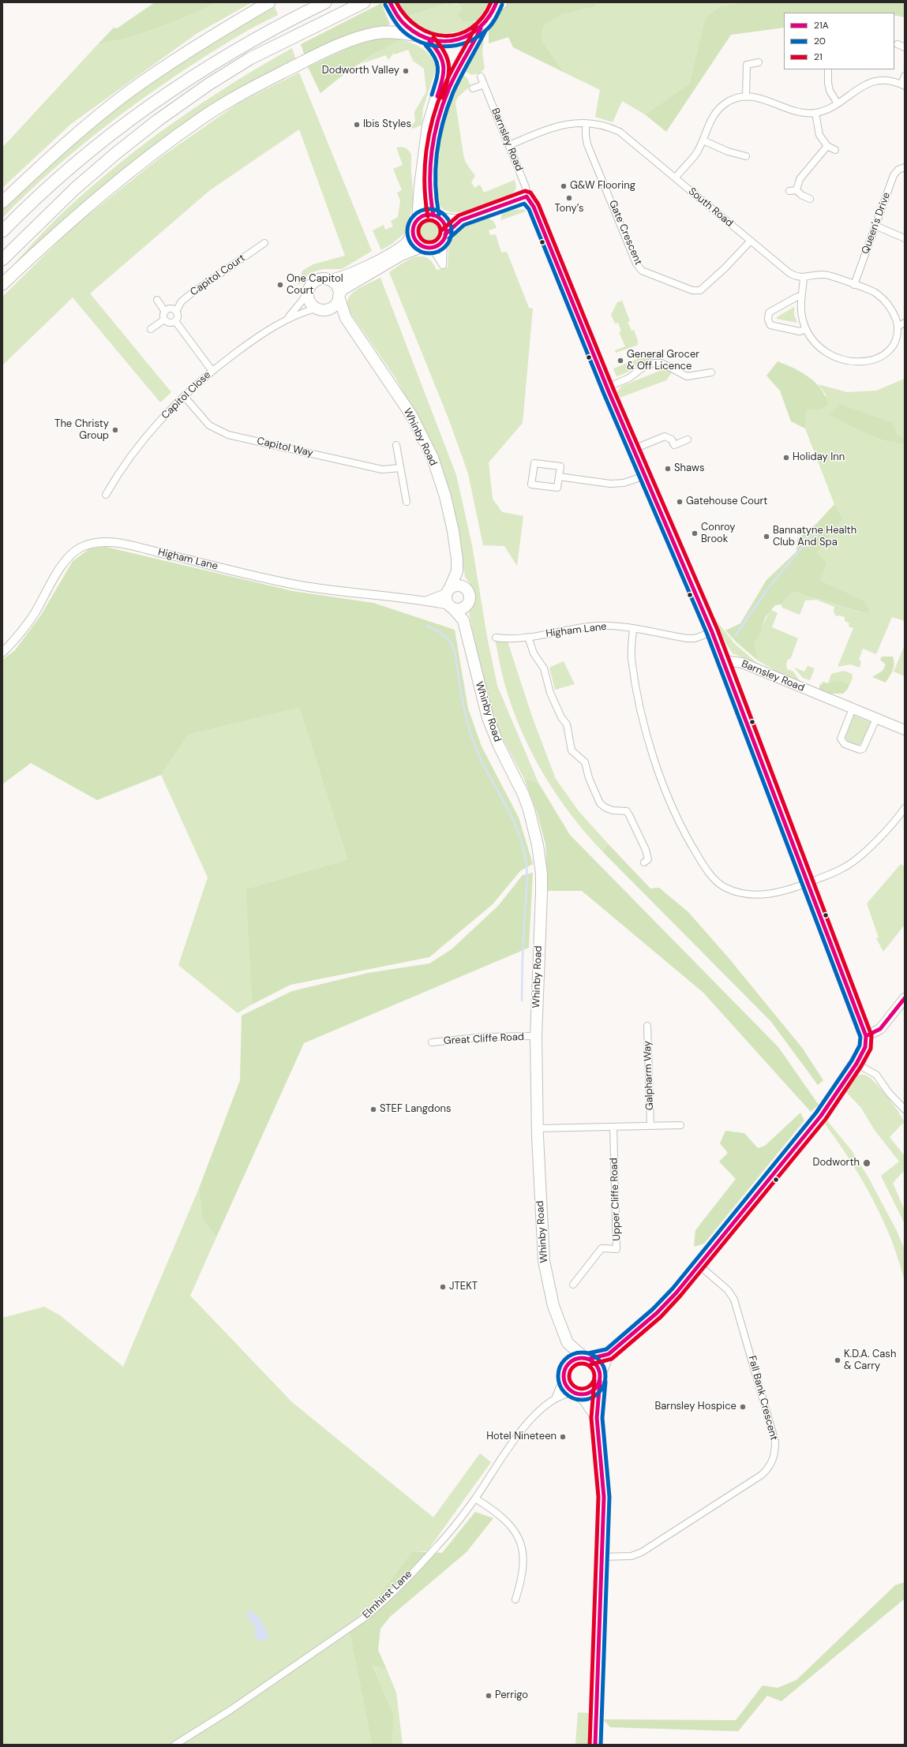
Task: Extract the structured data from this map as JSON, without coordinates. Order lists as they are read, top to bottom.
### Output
{
  "streets": {
    "highway": ["Whinby Road"],
    "main road": ["Barnsley Road"],
    "street": [
      "South Road",
      "Queen's Drive",
      "Gate Crescent",
      "Capitol Court",
      "Capitol Close",
      "Capitol Way",
      "Higham Lane",
      "Great Cliffe Road",
      "Galpharm Way",
      "Upper Cliffe Road",
      "Fall Bank Crescent",
      "Elmhirst Lane"
    ]
  },
  "crossings": [
    ["Barnsley Road", "South Road"],
    ["Barnsley Road", "Higham Lane"],
    ["South Road", "Queen's Drive"],
    ["South Road", "Gate Crescent"],
    ["Capitol Close", "Whinby Road"],
    ["Capitol Close", "Capitol Way"],
    ["Whinby Road", "Higham Lane"],
    ["Whinby Road", "Great Cliffe Road"],
    ["Whinby Road", "Elmhirst Lane"]
  ],
  "places": [
    "Dodworth Valley",
    "Ibis Styles",
    "G&W Flooring",
    "Tony’s",
    "One Capitol Court",
    "General Grocer & Off Licence",
    "The Christy Group",
    "Holiday Inn",
    "Shaws",
    "Gatehouse Court",
    "Conroy Brook",
    "Bannatyne Health Club And Spa",
    "STEF Langdons",
    "Dodworth",
    "JTEKT",
    "K.D.A. Cash & Carry",
    "Barnsley Hospice",
    "Hotel Nineteen",
    "Perrigo"
  ],
  "lines": ["transit line 21A", "transit line 21", "transit line 20"],
  "legend": ["21A", "20", "21"]
}
